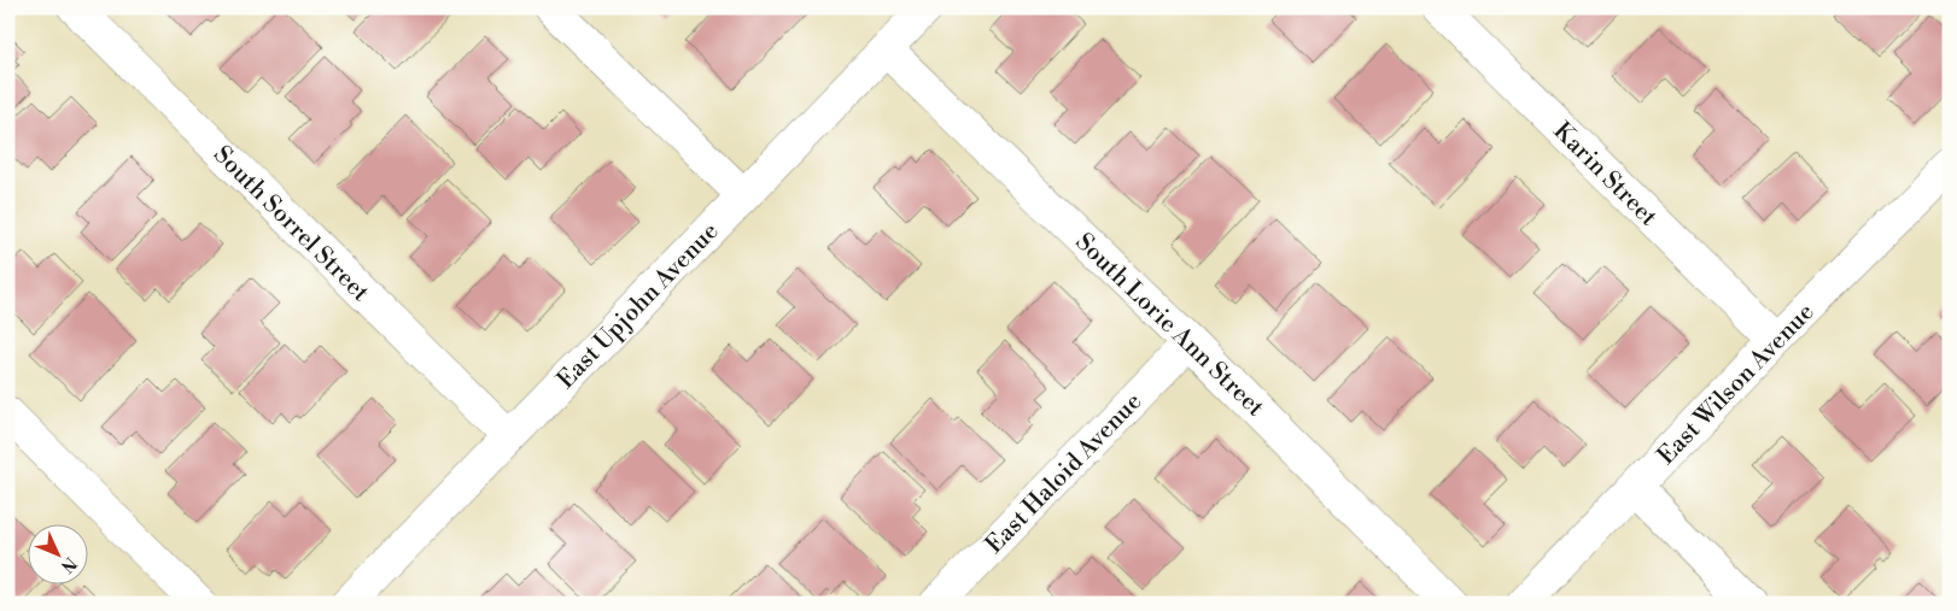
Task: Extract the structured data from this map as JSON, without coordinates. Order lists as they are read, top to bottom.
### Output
{
  "streets": {
    "street": [
      "Karin Street",
      "South Sorrel Street",
      "East Upjohn Avenue",
      "South Lorie Ann Street",
      "East Wilson Avenue",
      "East Haloid Avenue"
    ]
  },
  "crossings": [
    ["Karin Street", "East Wilson Avenue"],
    ["South Sorrel Street", "East Upjohn Avenue"],
    ["East Upjohn Avenue", "South Lorie Ann Street"],
    ["South Lorie Ann Street", "East Haloid Avenue"]
  ],
  "north": "bottom right"
}
